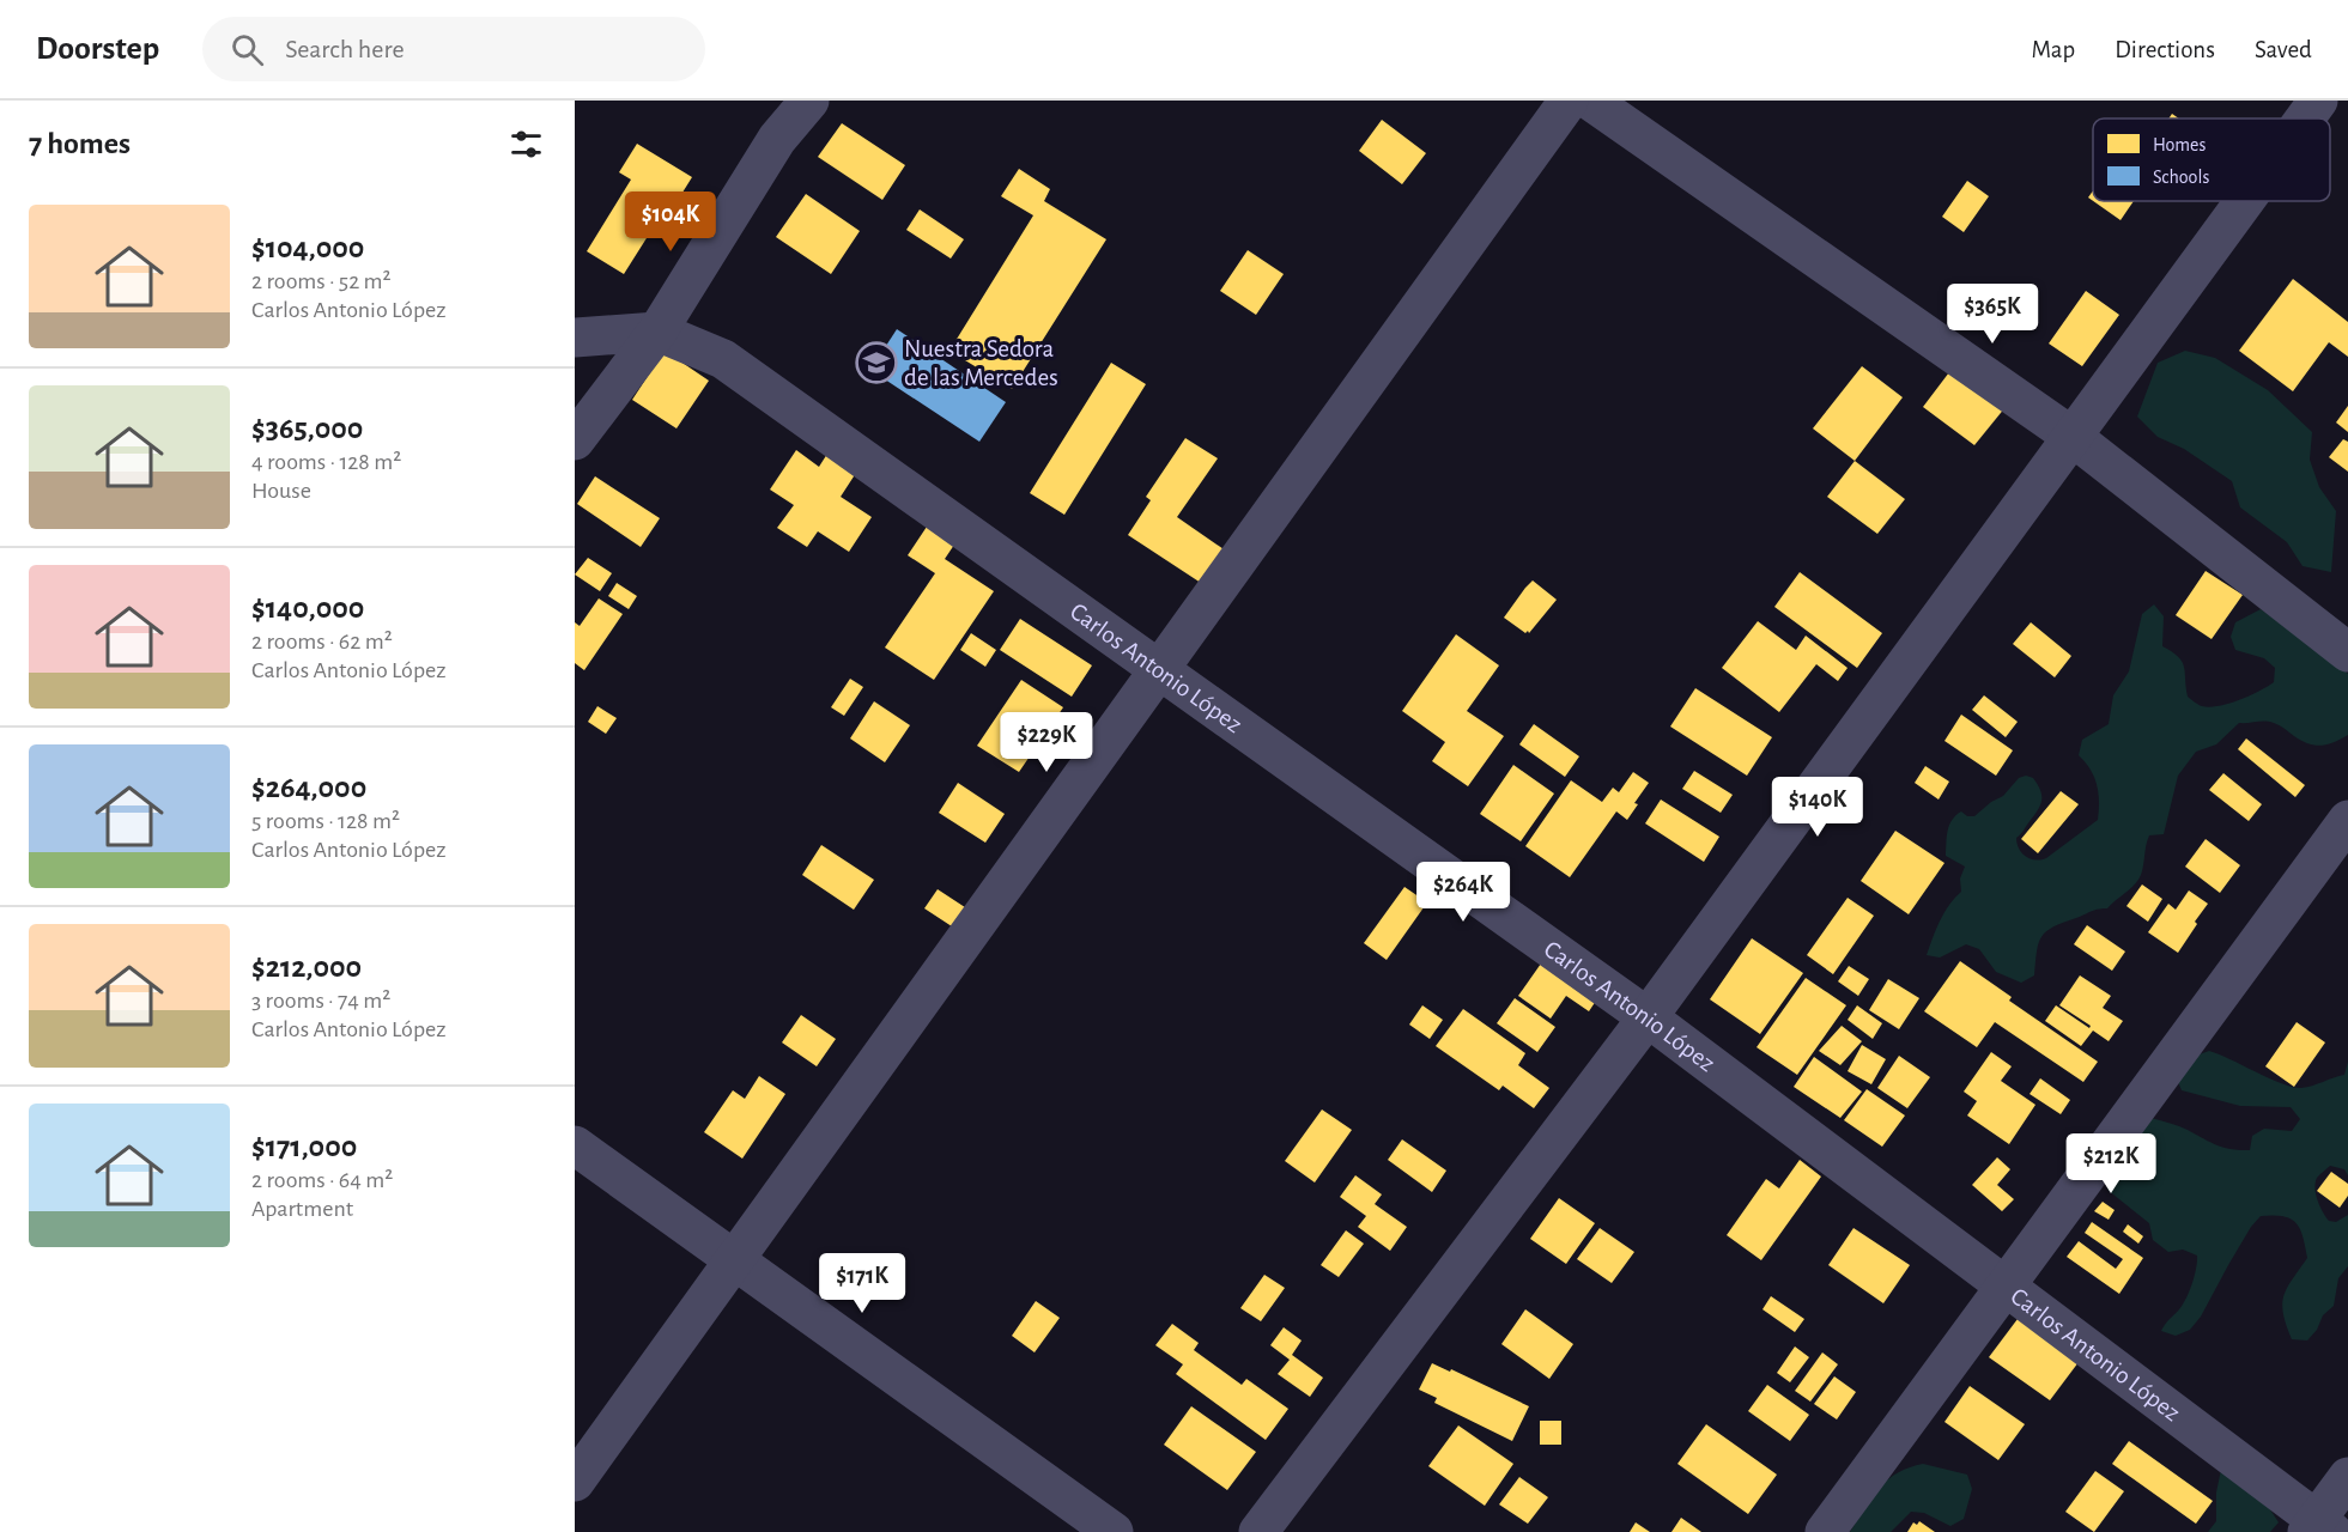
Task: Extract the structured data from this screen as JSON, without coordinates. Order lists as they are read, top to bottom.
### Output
{
  "streets": {
    "street": ["Carlos Antonio López"]
  },
  "places": {
    "school or university": ["Nuestra Sedora de las Mercedes"]
  },
  "legend": ["Homes", "Schools"],
  "page": {
    "header": "Doorstep",
    "search": "Search here",
    "nav": ["Map", "Directions", "Saved"],
    "heading": "7 homes",
    "list": [
      {
        "name": "$104,000",
        "note": "2 rooms · 52 m² · Carlos Antonio López"
      },
      {
        "name": "$365,000",
        "note": "4 rooms · 128 m² · House"
      },
      {
        "name": "$140,000",
        "note": "2 rooms · 62 m² · Carlos Antonio López"
      },
      {
        "name": "$264,000",
        "note": "5 rooms · 128 m² · Carlos Antonio López"
      },
      {
        "name": "$212,000",
        "note": "3 rooms · 74 m² · Carlos Antonio López"
      },
      {
        "name": "$171,000",
        "note": "2 rooms · 64 m² · Apartment"
      }
    ],
    "price": [
      "$104K",
      "$365K",
      "$229K",
      "$140K",
      "$264K",
      "$212K",
      "$171K"
    ]
  }
}
